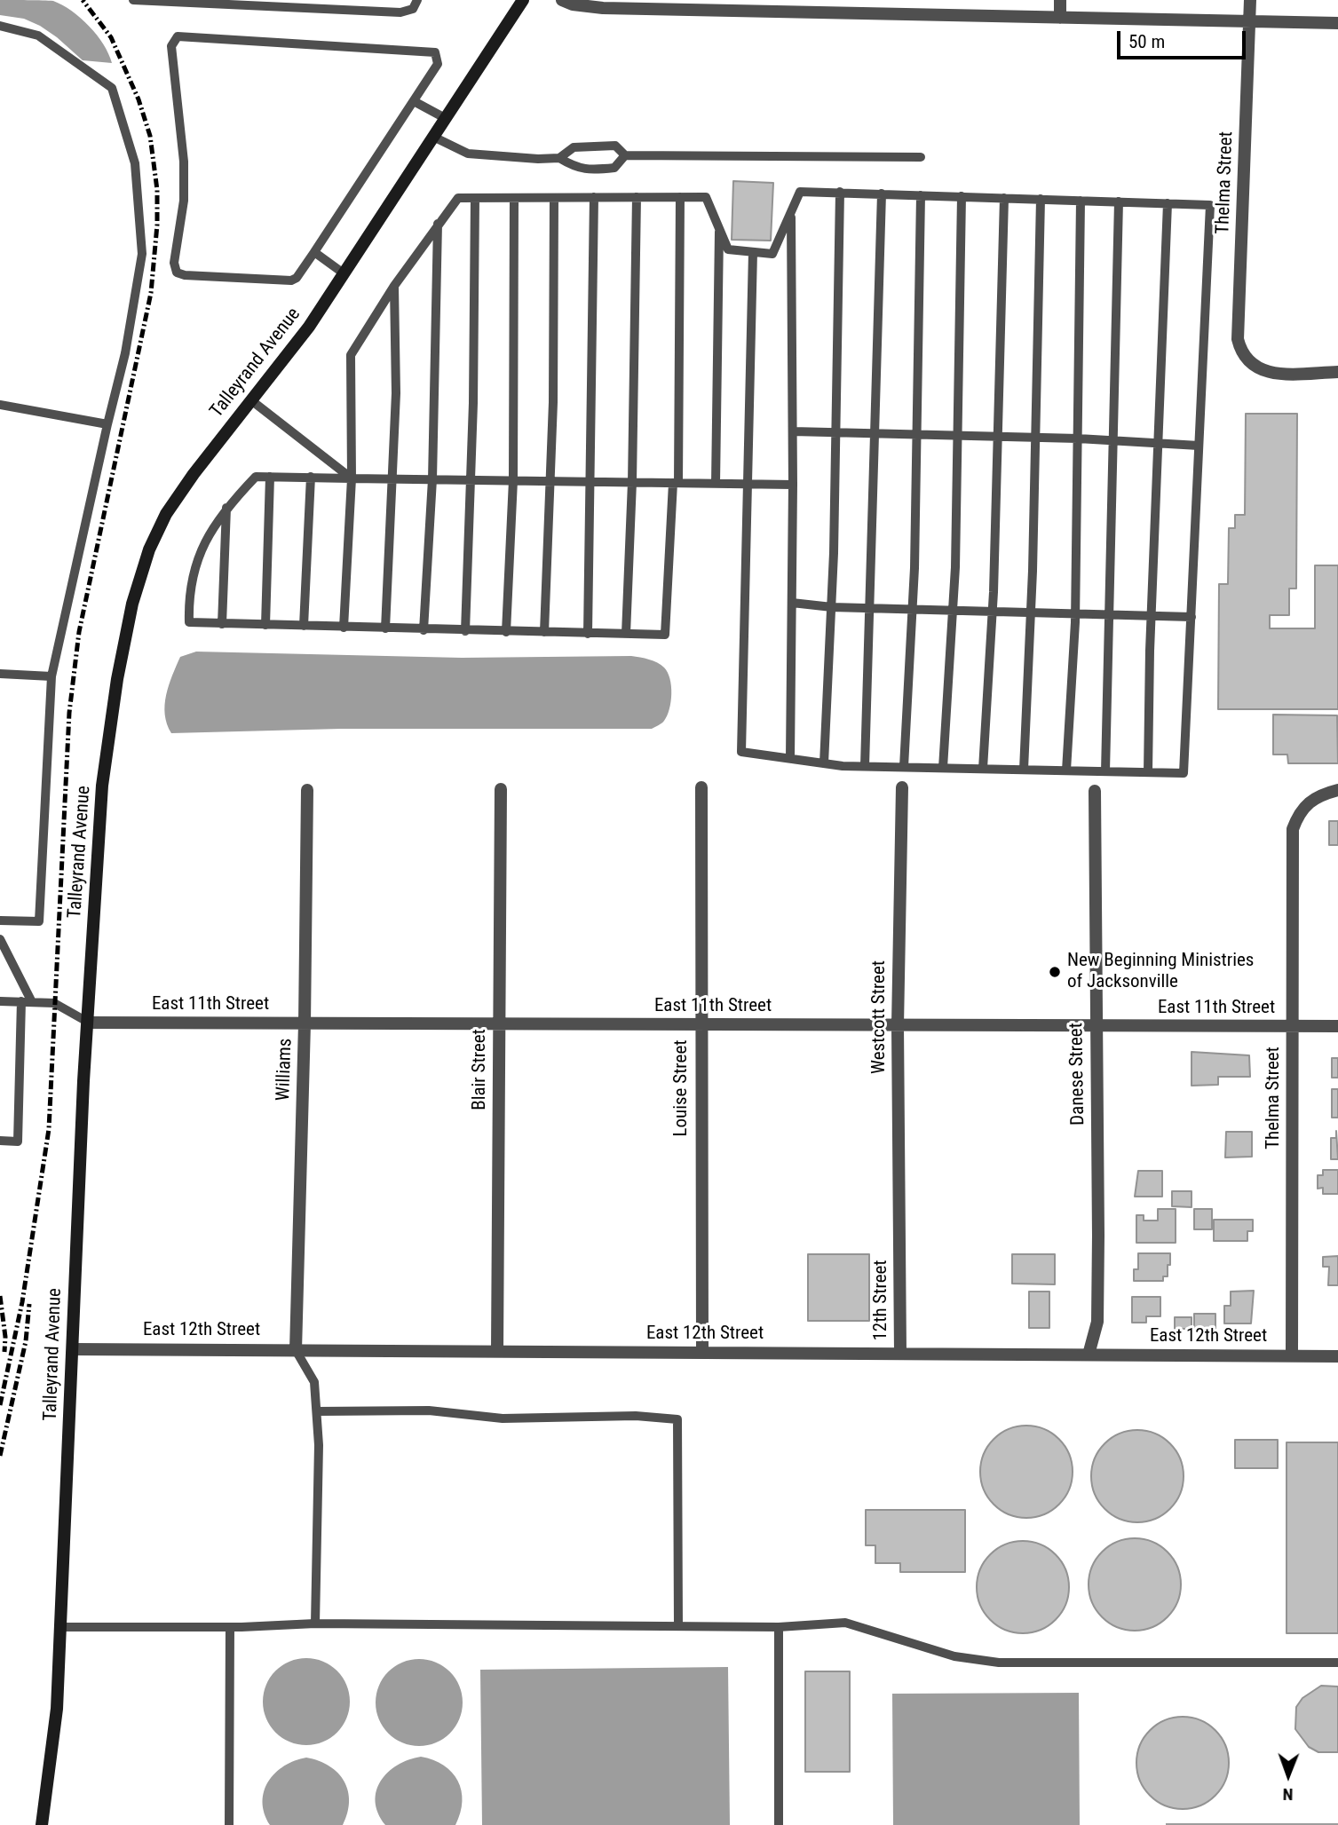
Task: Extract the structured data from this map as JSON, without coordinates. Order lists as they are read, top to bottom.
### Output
{
  "streets": {
    "street": [
      "Thelma Street",
      "Talleyrand Avenue",
      "East 11th Street",
      "Westcott Street",
      "Williams",
      "Blair Street",
      "Danese Street",
      "Louise Street",
      "12th Street",
      "East 12th Street"
    ]
  },
  "crossings": [
    ["Thelma Street", "East 11th Street"],
    ["Thelma Street", "East 12th Street"],
    ["Talleyrand Avenue", "East 11th Street"],
    ["Talleyrand Avenue", "East 12th Street"],
    ["East 11th Street", "Westcott Street"],
    ["East 11th Street", "Williams"],
    ["East 11th Street", "Blair Street"],
    ["East 11th Street", "Danese Street"],
    ["East 11th Street", "Louise Street"],
    ["Westcott Street", "12th Street"],
    ["Williams", "East 12th Street"],
    ["Blair Street", "East 12th Street"],
    ["Danese Street", "East 12th Street"],
    ["Louise Street", "East 12th Street"],
    ["12th Street", "East 12th Street"]
  ],
  "places": ["New Beginning Ministries of Jacksonville"],
  "scale_bar": "50 m",
  "north": "bottom"
}
